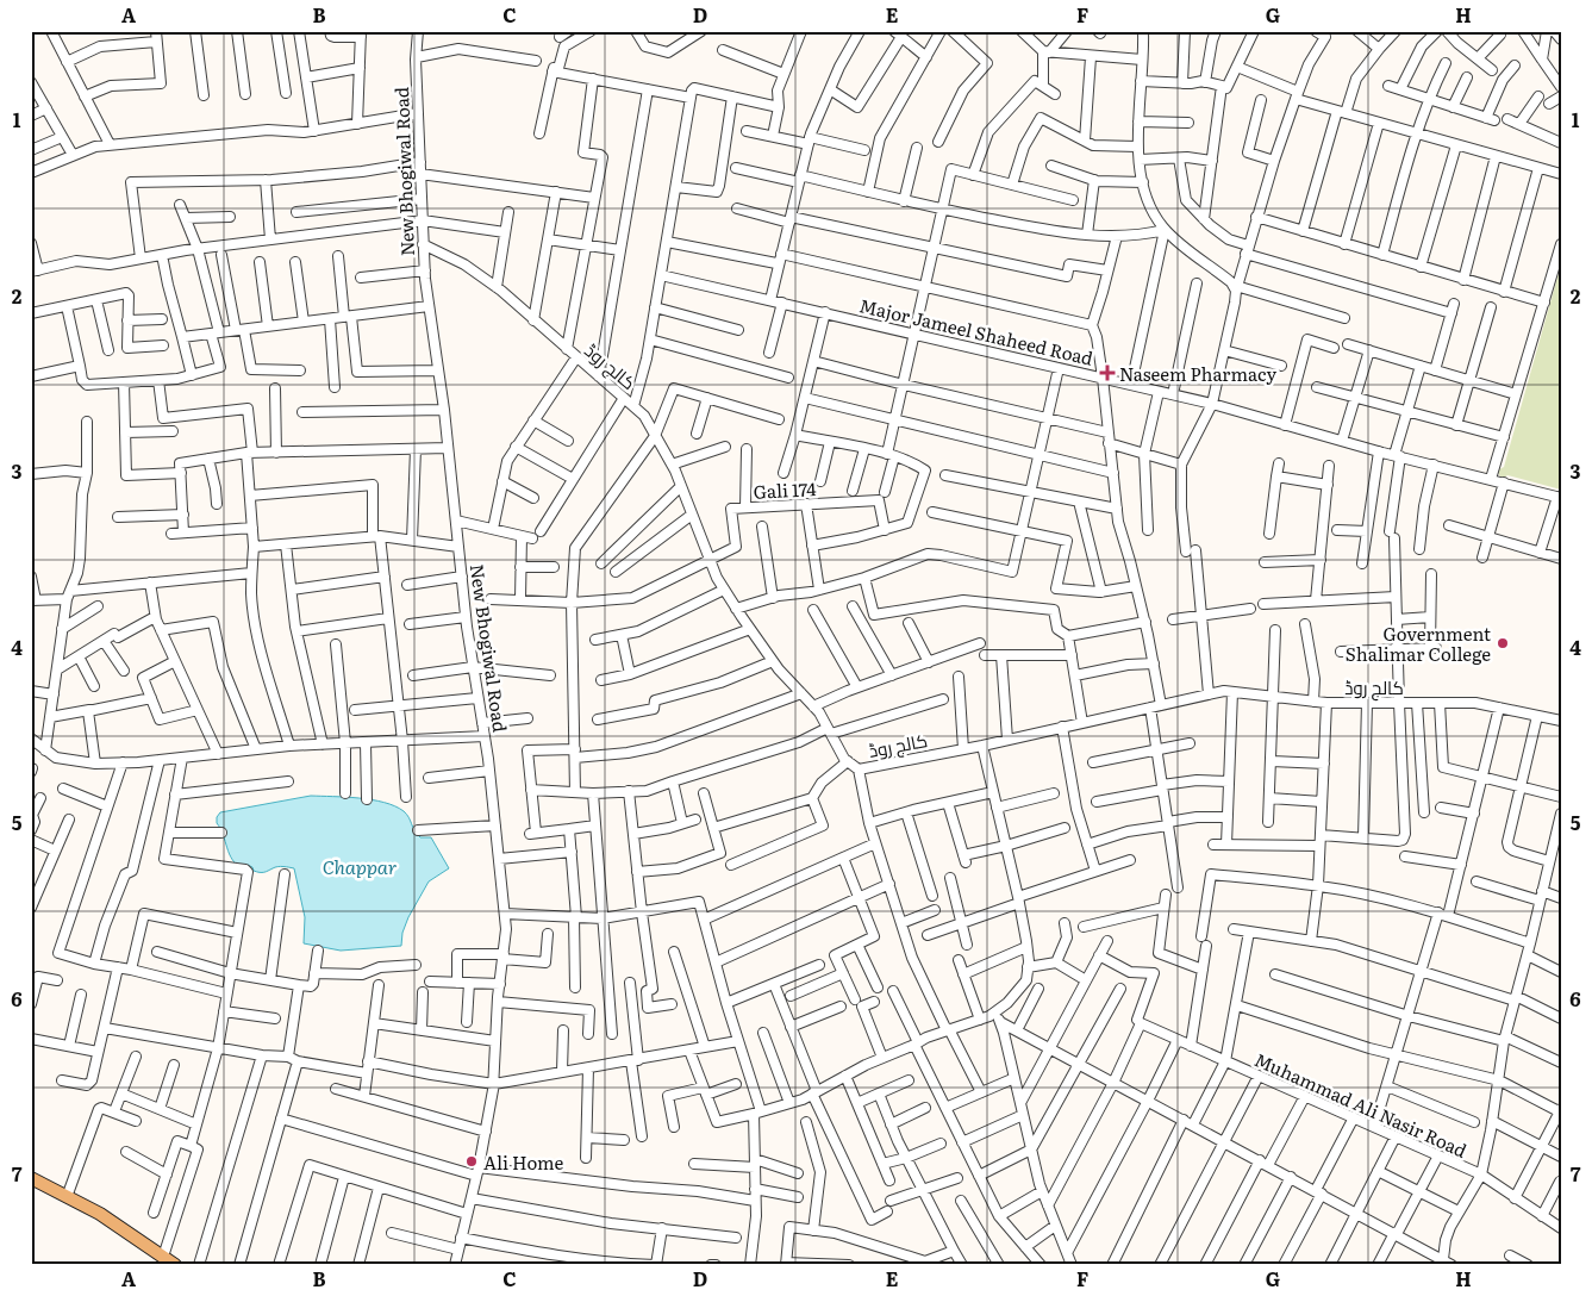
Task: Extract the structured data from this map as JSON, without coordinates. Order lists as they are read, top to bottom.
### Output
{
  "streets": {
    "street": [
      "New Bhogiwal Road",
      "Major Jameel Shaheed Road",
      "کالج روڈ",
      "Gali 174",
      "Muhammad Ali Nasir Road"
    ]
  },
  "crossings": [
    ["New Bhogiwal Road", "کالج روڈ"],
    ["کالج روڈ", "Gali 174"]
  ],
  "water": ["Chappar"],
  "places": {
    "health": ["Naseem Pharmacy"],
    "other": ["Government Shalimar College", "Ali Home"]
  },
  "grid": {
    "columns": [
      "A",
      "B",
      "C",
      "D",
      "E",
      "F",
      "G",
      "H"
    ],
    "rows": [
      "1",
      "2",
      "3",
      "4",
      "5",
      "6",
      "7"
    ]
  }
}
